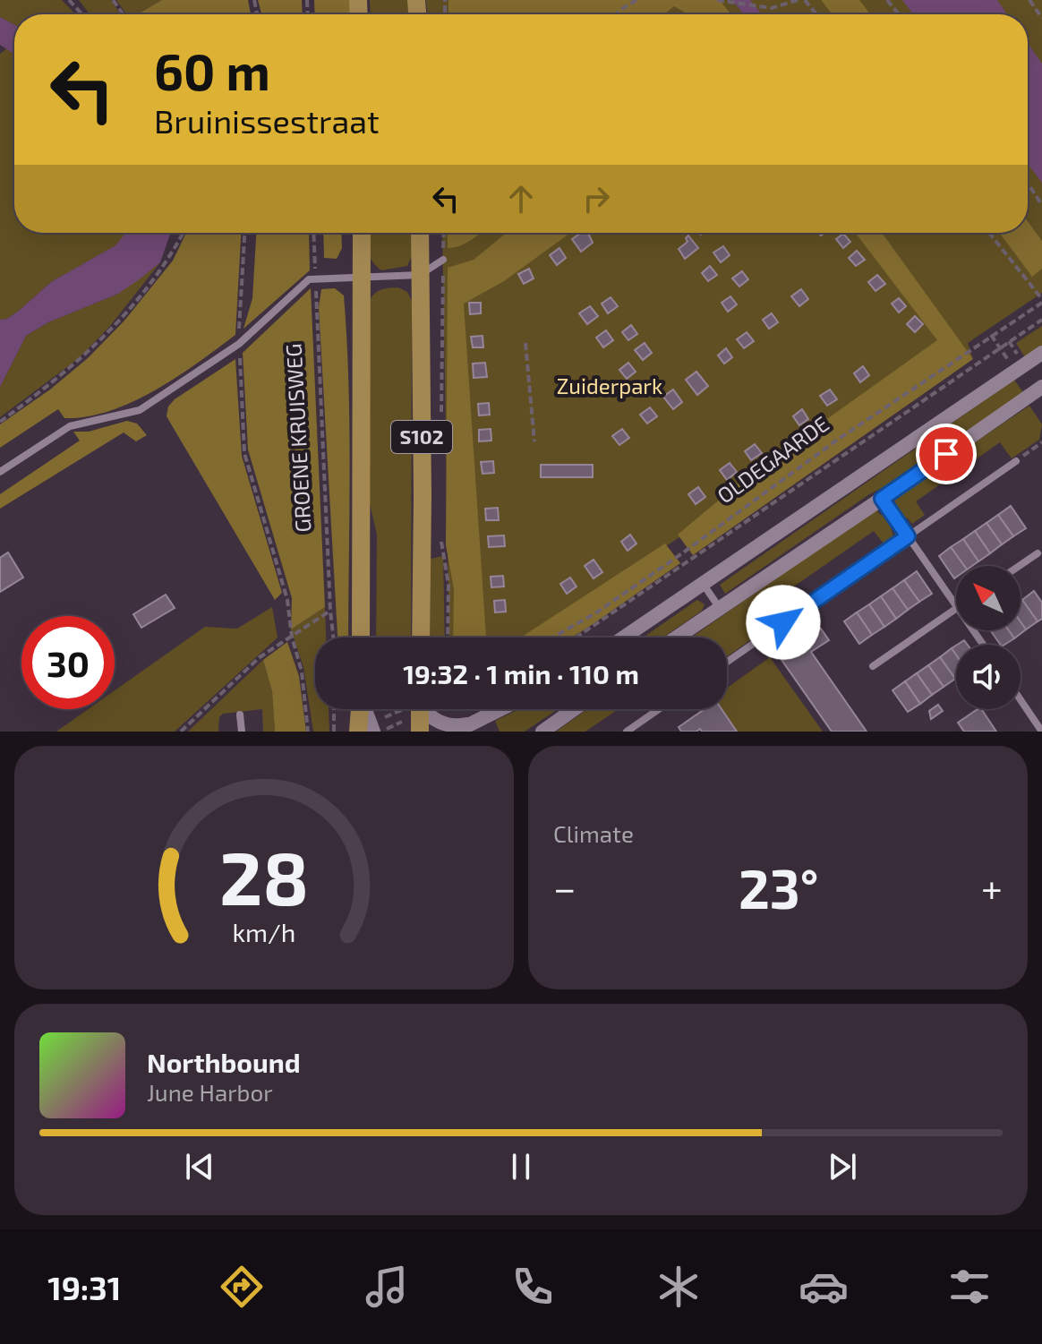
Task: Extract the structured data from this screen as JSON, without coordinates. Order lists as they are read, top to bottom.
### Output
{
  "streets": {
    "main road": ["S102"],
    "path": ["GROENE KRUISWEG", "OLDEGAARDE"]
  },
  "parks": ["Zuiderpark"],
  "north": "top left",
  "page": {
    "turn": ["60 m", "Bruinissestraat"],
    "limit": "30",
    "trip": "19:32 · 1 min · 110 m",
    "tile": "Climate",
    "heat": ["−", "23°", "+"],
    "song": ["Northbound", "June Harbor"],
    "tabs": "19:31",
    "gauge": ["28", "km/h"]
  }
}
